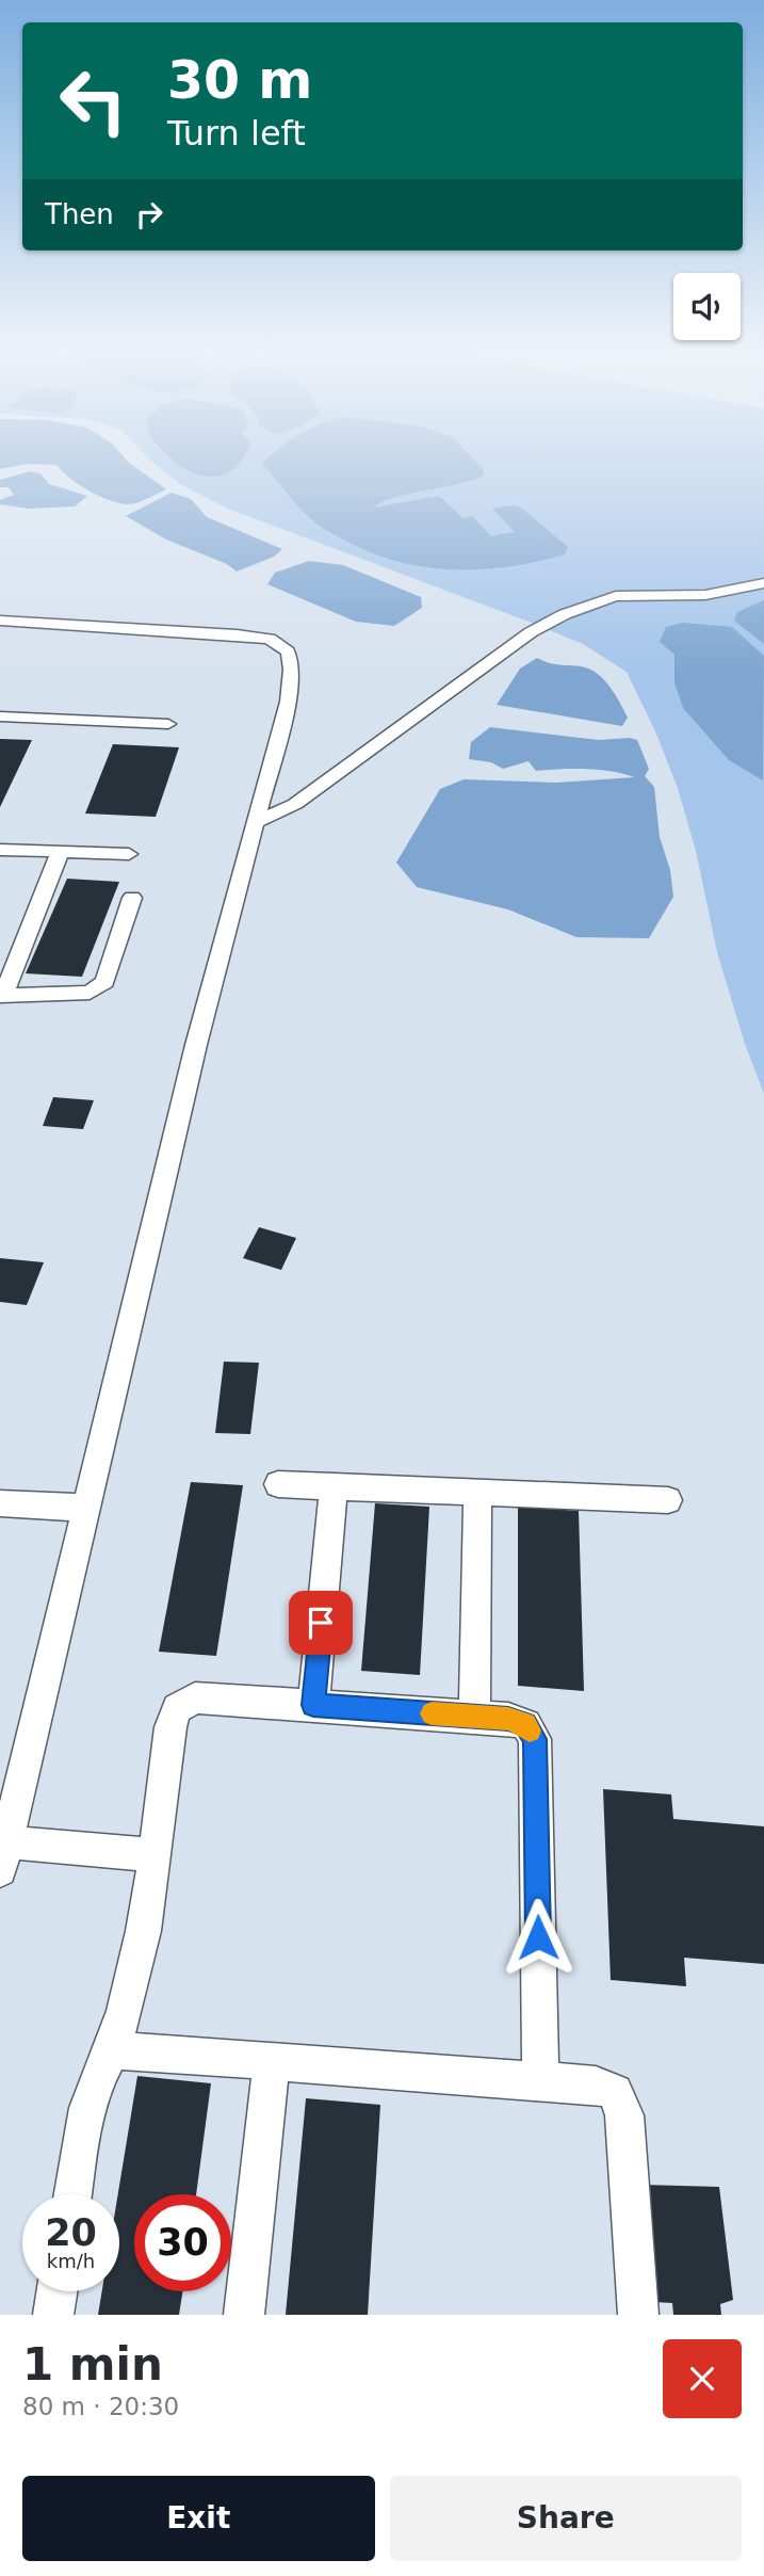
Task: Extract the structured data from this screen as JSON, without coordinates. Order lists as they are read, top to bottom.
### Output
{
  "page": {
    "turn": ["30 m", "Turn left"],
    "then": "Then",
    "speed": "20 km/h",
    "limit": "30",
    "heading": ["1 min", "80 m · 20:30"],
    "buttons": ["Exit", "Share"]
  }
}
